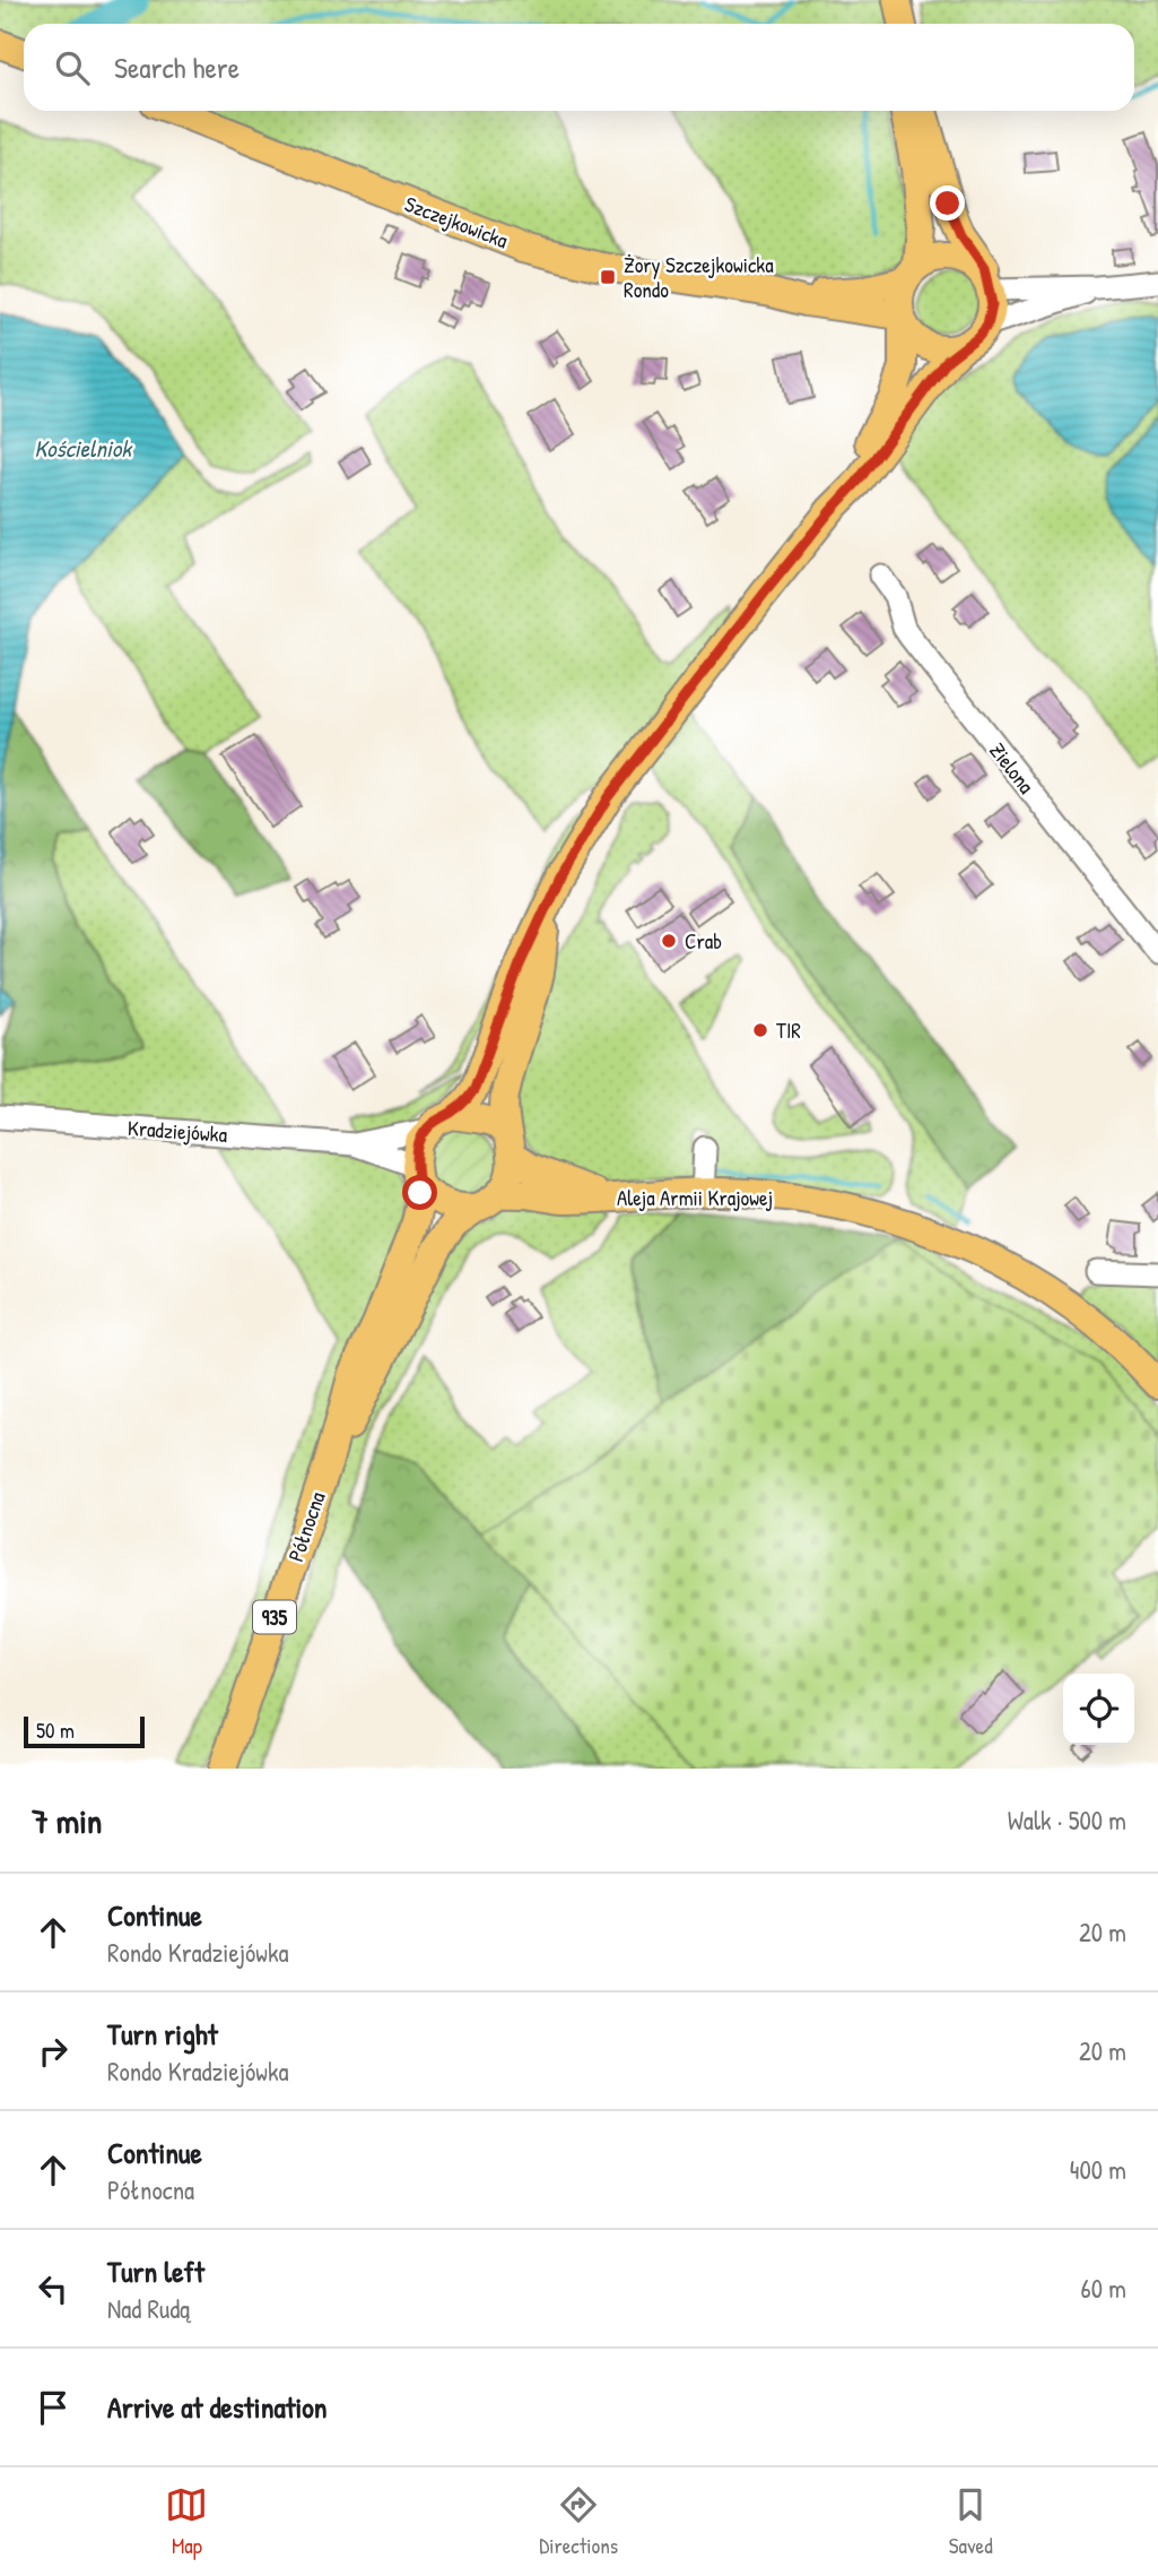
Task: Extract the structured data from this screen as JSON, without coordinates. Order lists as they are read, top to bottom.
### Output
{
  "streets": {
    "main road": [
      "Szczejkowicka",
      "Aleja Armii Krajowej",
      "Północna",
      "935"
    ],
    "street": ["Zielona", "Kradziejówka"]
  },
  "crossings": [
    ["Kradziejówka", "Aleja Armii Krajowej"],
    ["Kradziejówka", "Północna"],
    ["Aleja Armii Krajowej", "Północna"]
  ],
  "water": ["Kościelniok"],
  "places": {
    "transit": ["Żory Szczejkowicka Rondo"],
    "other": ["Crab", "TIR"]
  },
  "scale_bar": "50 m",
  "page": {
    "search": "Search here",
    "scale": "50 m",
    "heading": ["7 min", "Walk · 500 m"],
    "list": [
      ["Continue", "Rondo Kradziejówka", "20 m"],
      ["Turn right", "Rondo Kradziejówka", "20 m"],
      ["Continue", "Północna", "400 m"],
      ["Turn left", "Nad Rudą", "60 m"],
      "Arrive at destination"
    ],
    "nav": ["Map", "Directions", "Saved"]
  }
}
